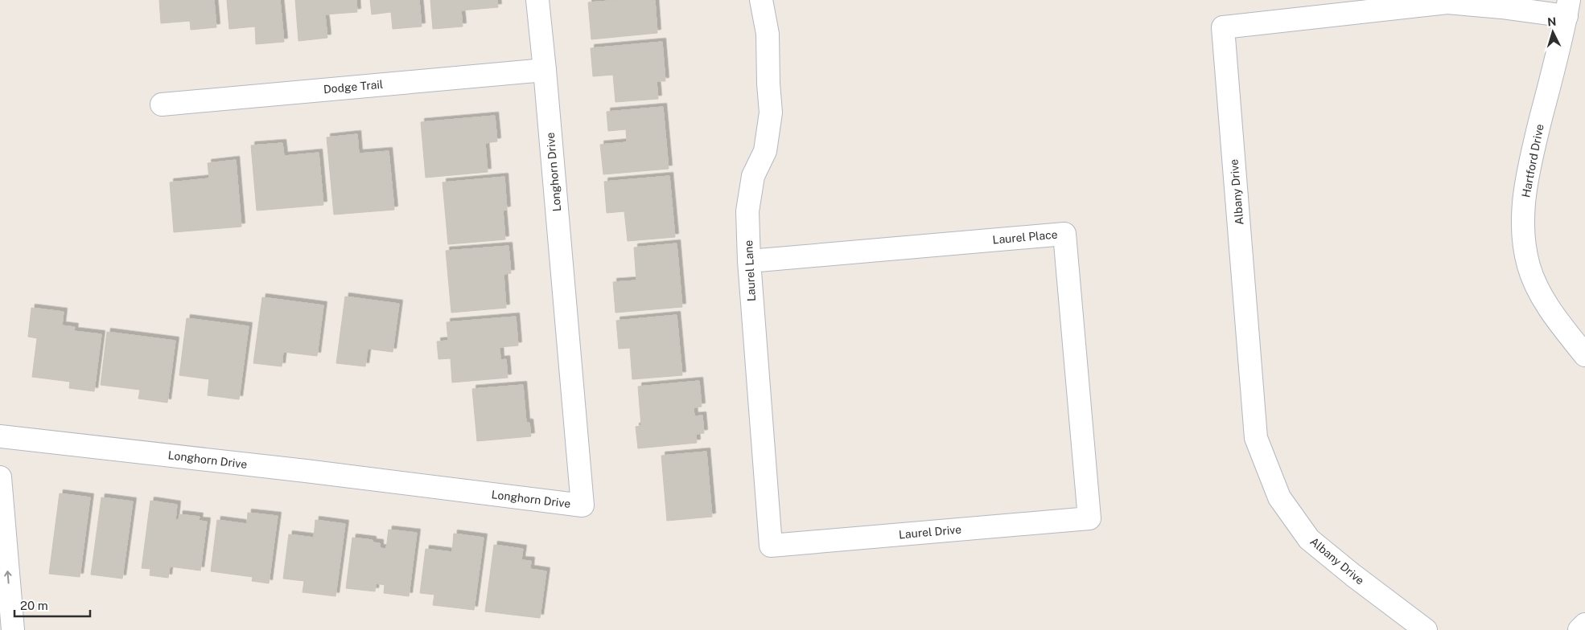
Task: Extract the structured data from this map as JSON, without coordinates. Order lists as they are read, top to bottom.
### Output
{
  "streets": {
    "street": [
      "Dodge Trail",
      "Hartford Drive",
      "Longhorn Drive",
      "Albany Drive",
      "Laurel Place",
      "Laurel Lane",
      "Laurel Drive"
    ]
  },
  "crossings": [
    ["Dodge Trail", "Longhorn Drive"],
    ["Hartford Drive", "Albany Drive"],
    ["Laurel Place", "Laurel Lane"],
    ["Laurel Place", "Laurel Drive"],
    ["Laurel Lane", "Laurel Drive"]
  ],
  "scale_bar": "20 m",
  "north": "top"
}
